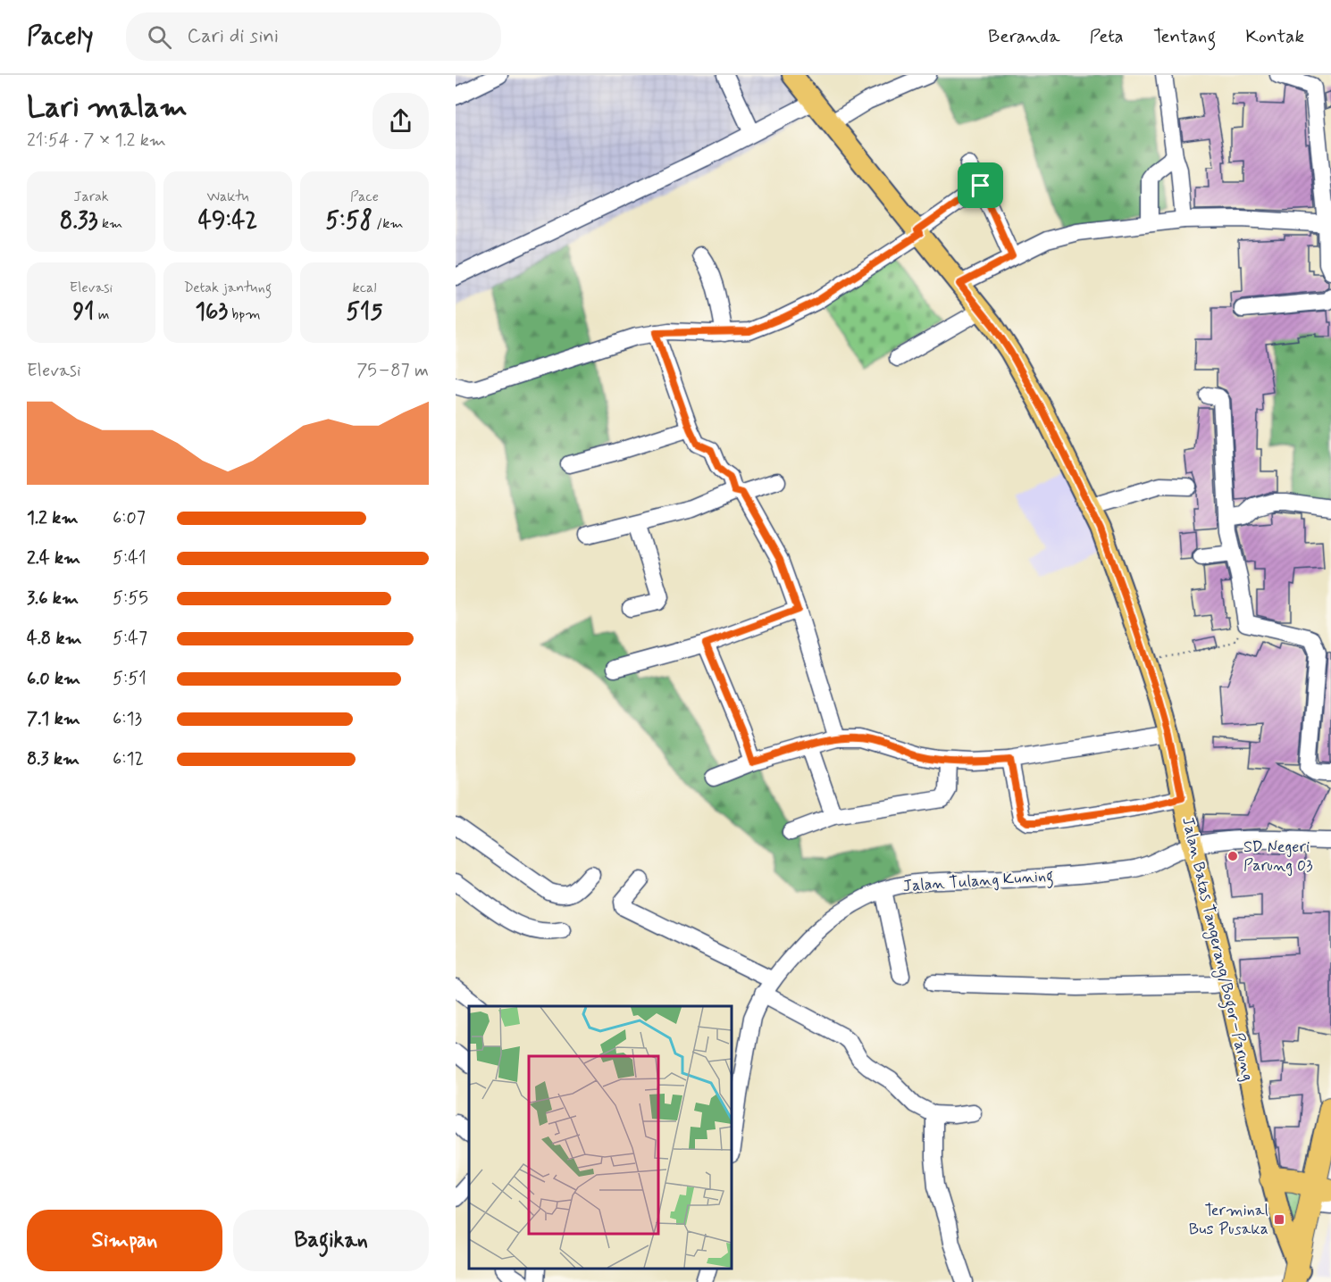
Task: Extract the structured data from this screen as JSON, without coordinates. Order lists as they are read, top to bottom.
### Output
{
  "streets": {
    "main road": ["Jalan Batas Tangerang/Bogor–Parung"],
    "street": ["Jalan Tulang Kuning"]
  },
  "crossings": [
    ["Jalan Tulang Kuning", "Jalan Batas Tangerang/Bogor–Parung"]
  ],
  "places": {
    "other": ["SD Negeri Parung 03"],
    "transit": ["Terminal Bus Pusaka"]
  },
  "page": {
    "header": "Pacely",
    "search": "Cari di sini",
    "nav": [
      "Beranda",
      "Peta",
      "Tentang",
      "Kontak"
    ],
    "heading": ["Lari malam", "21:54 · 7 × 1.2 km"],
    "stats": [
      ["Jarak", "8.33 km"],
      ["Waktu", "49:42"],
      ["Pace", "5:58 /km"],
      ["Elevasi", "91 m"],
      ["Detak jantung", "163 bpm"],
      ["kcal", "515"]
    ],
    "chart": ["Elevasi", "75–87 m"],
    "list": [
      {
        "name": "1.2 km",
        "note": "6:07"
      },
      {
        "name": "2.4 km",
        "note": "5:41"
      },
      {
        "name": "3.6 km",
        "note": "5:55"
      },
      {
        "name": "4.8 km",
        "note": "5:47"
      },
      {
        "name": "6.0 km",
        "note": "5:51"
      },
      {
        "name": "7.1 km",
        "note": "6:13"
      },
      {
        "name": "8.3 km",
        "note": "6:12"
      }
    ],
    "buttons": ["Simpan", "Bagikan"]
  }
}
